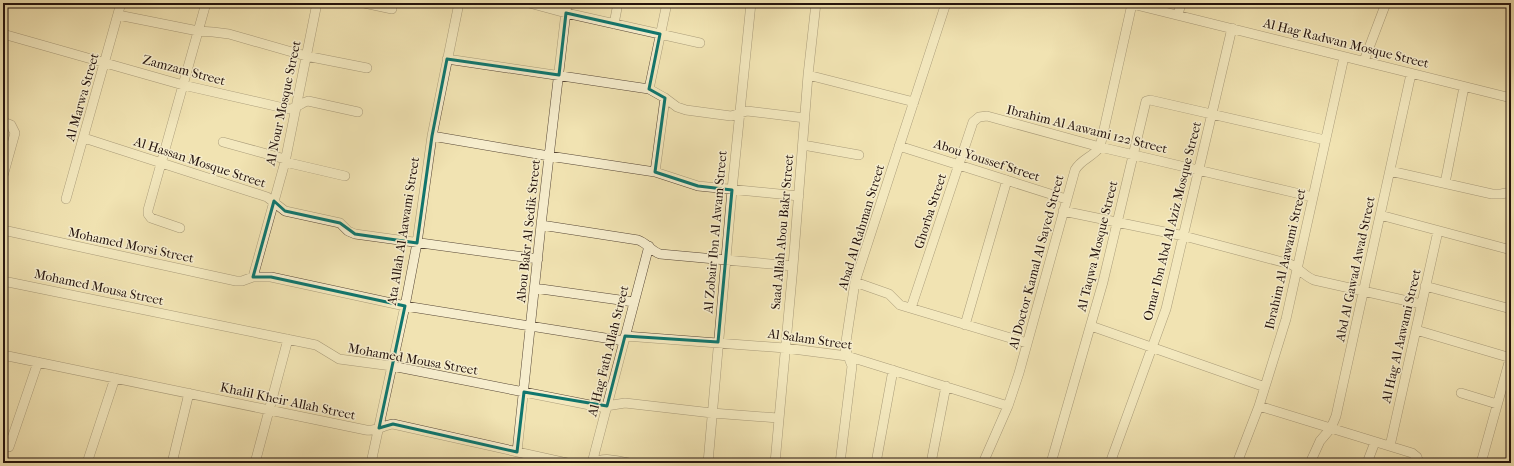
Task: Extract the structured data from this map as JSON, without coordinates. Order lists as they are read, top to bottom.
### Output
{
  "streets": {
    "street": [
      "Al Hag Radwan Mosque Street",
      "Zamzam Street",
      "Al Marwa Street",
      "Al Nour Mosque Street",
      "Ibrahim Al Aawami 122 Street",
      "Abou Youssef Street",
      "Al Hassan Mosque Street",
      "Ghorba Street",
      "Omar Ibn Abd Al Aziz Mosque Street",
      "Abad Al Rahman Street",
      "Ata Allah Al Aawami Street",
      "Abou Bakr Al Sedik Street",
      "Al Zobair Ibn Al Awam Street",
      "Saad Allah Abou Bakr Street",
      "Mohamed Morsi Street",
      "Al Taqwa Mosque Street",
      "Ibrahim Al Aawami Street",
      "Al Doctor Kamal Al Sayed Street",
      "Abd Al Gawad Awad Street",
      "Mohamed Mousa Street",
      "Al Hag Al Aawami Street",
      "Al Salam Street",
      "Al Hag Fath Allah Street",
      "Khalil Kheir Allah Street"
    ]
  },
  "crossings": [
    ["Al Hag Radwan Mosque Street", "Omar Ibn Abd Al Aziz Mosque Street"],
    ["Al Hag Radwan Mosque Street", "Ibrahim Al Aawami Street"],
    ["Al Hag Radwan Mosque Street", "Abd Al Gawad Awad Street"],
    ["Zamzam Street", "Al Marwa Street"],
    ["Zamzam Street", "Al Nour Mosque Street"],
    ["Al Marwa Street", "Al Hassan Mosque Street"],
    ["Al Nour Mosque Street", "Al Hassan Mosque Street"],
    ["Al Nour Mosque Street", "Mohamed Morsi Street"],
    ["Ibrahim Al Aawami 122 Street", "Ghorba Street"],
    ["Ibrahim Al Aawami 122 Street", "Omar Ibn Abd Al Aziz Mosque Street"],
    ["Ibrahim Al Aawami 122 Street", "Al Taqwa Mosque Street"],
    ["Ibrahim Al Aawami 122 Street", "Ibrahim Al Aawami Street"],
    ["Ibrahim Al Aawami 122 Street", "Al Doctor Kamal Al Sayed Street"],
    ["Abou Youssef Street", "Ghorba Street"],
    ["Abou Youssef Street", "Abad Al Rahman Street"],
    ["Abou Youssef Street", "Al Doctor Kamal Al Sayed Street"],
    ["Al Hassan Mosque Street", "Ata Allah Al Aawami Street"],
    ["Al Hassan Mosque Street", "Abou Bakr Al Sedik Street"],
    ["Omar Ibn Abd Al Aziz Mosque Street", "Al Taqwa Mosque Street"],
    ["Abad Al Rahman Street", "Al Salam Street"],
    ["Ata Allah Al Aawami Street", "Mohamed Morsi Street"],
    ["Ata Allah Al Aawami Street", "Mohamed Mousa Street"],
    ["Ata Allah Al Aawami Street", "Al Salam Street"],
    ["Ata Allah Al Aawami Street", "Khalil Kheir Allah Street"],
    ["Abou Bakr Al Sedik Street", "Mohamed Mousa Street"],
    ["Abou Bakr Al Sedik Street", "Al Salam Street"],
    ["Abou Bakr Al Sedik Street", "Khalil Kheir Allah Street"],
    ["Al Zobair Ibn Al Awam Street", "Mohamed Mousa Street"],
    ["Al Zobair Ibn Al Awam Street", "Al Salam Street"],
    ["Saad Allah Abou Bakr Street", "Mohamed Mousa Street"],
    ["Saad Allah Abou Bakr Street", "Al Salam Street"],
    ["Mohamed Morsi Street", "Al Salam Street"],
    ["Al Doctor Kamal Al Sayed Street", "Al Salam Street"],
    ["Mohamed Mousa Street", "Al Hag Fath Allah Street"],
    ["Al Salam Street", "Al Hag Fath Allah Street"]
  ]
}
